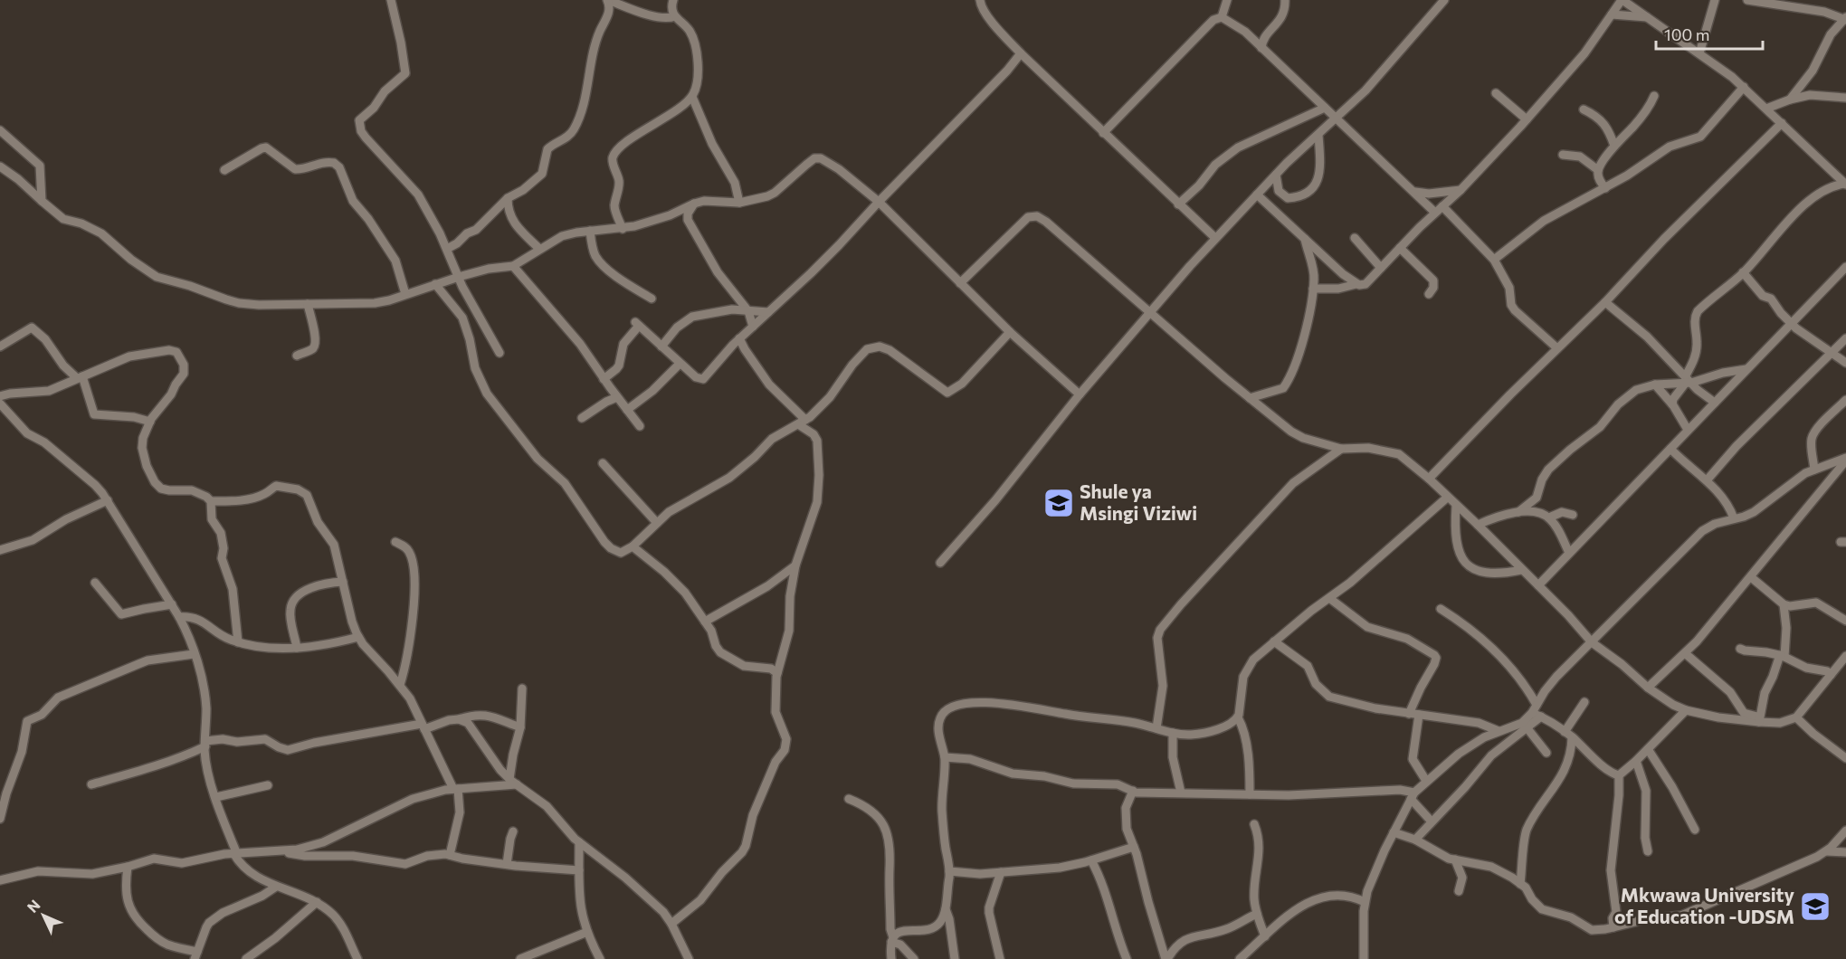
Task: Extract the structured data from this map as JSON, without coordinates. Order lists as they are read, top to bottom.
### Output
{
  "places": {
    "school or university": ["Shule ya Msingi Viziwi", "Mkwawa University of Education -UDSM"]
  },
  "scale_bar": "100 m",
  "north": "top left"
}
